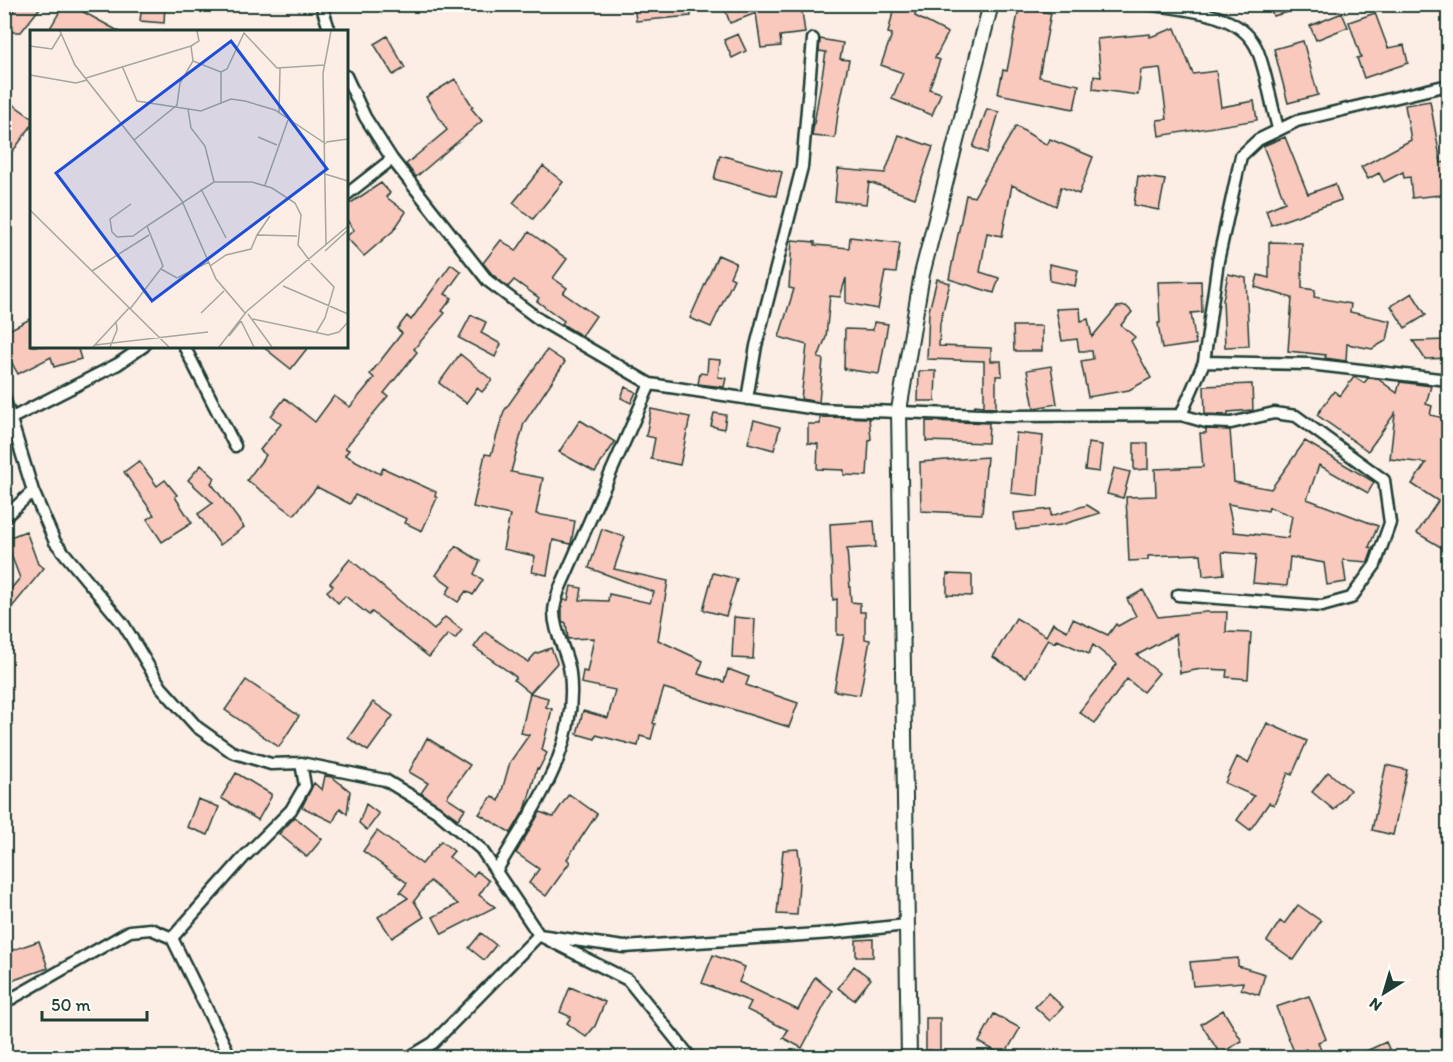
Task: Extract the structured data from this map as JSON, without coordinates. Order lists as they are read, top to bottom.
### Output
{
  "scale_bar": "50 m",
  "north": "bottom left"
}
